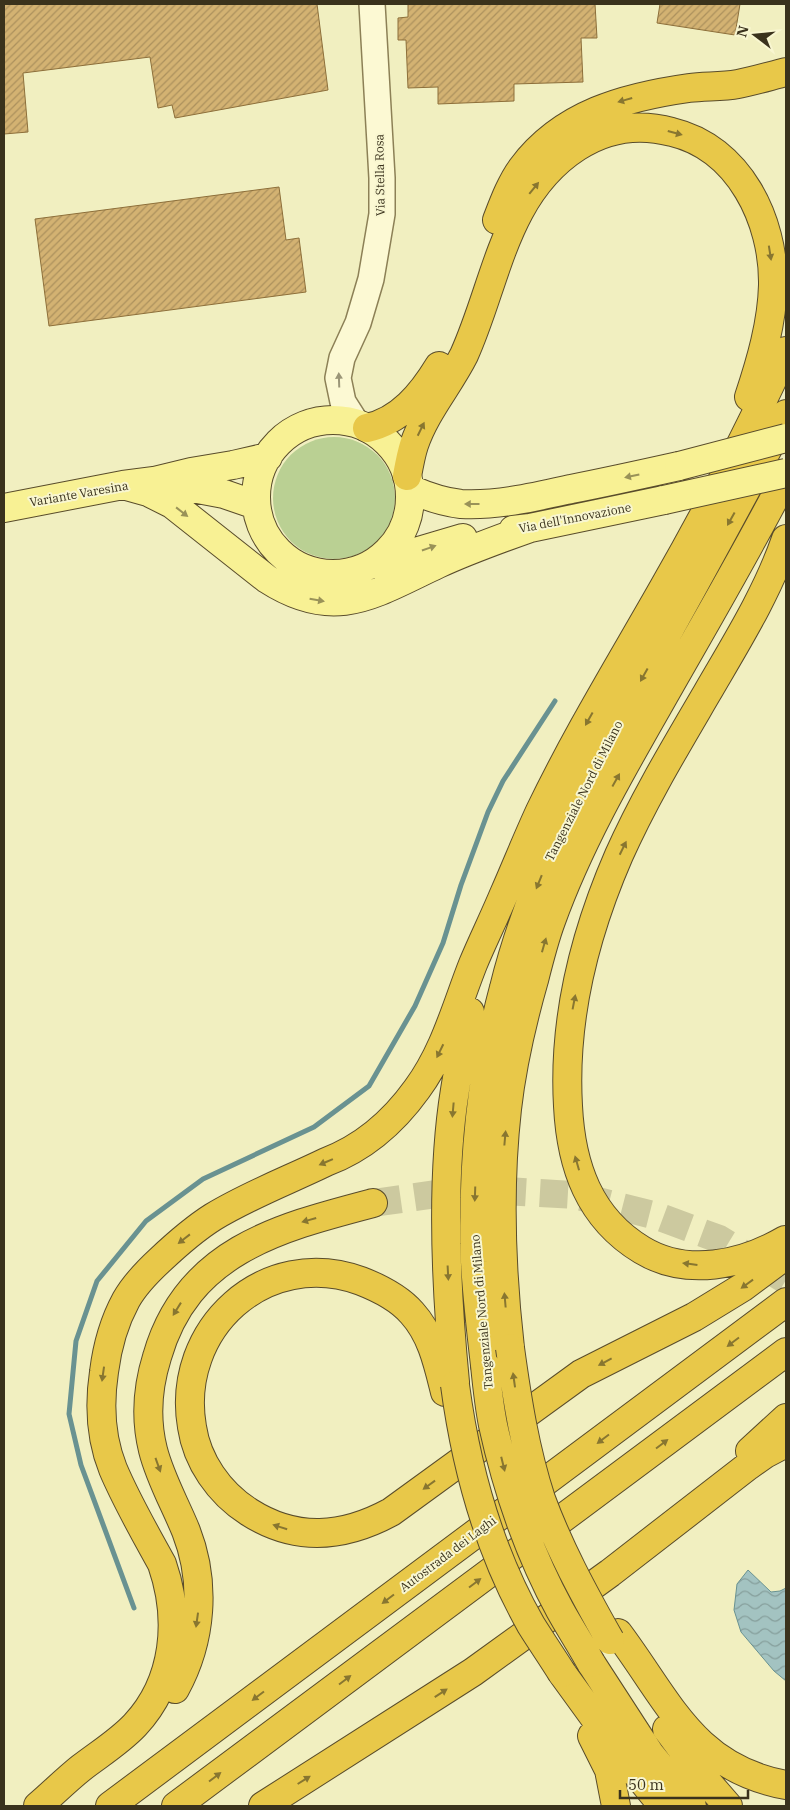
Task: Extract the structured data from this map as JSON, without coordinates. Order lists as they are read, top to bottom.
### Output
{
  "streets": {
    "highway": ["Tangenziale Nord di Milano", "Autostrada dei Laghi"],
    "main road": ["Variante Varesina", "Via dell'Innovazione"],
    "street": ["Via Stella Rosa"]
  },
  "crossings": [
    ["Via Stella Rosa", "Variante Varesina"],
    ["Via Stella Rosa", "Via dell'Innovazione"],
    ["Variante Varesina", "Via dell'Innovazione"],
    ["Via dell'Innovazione", "Tangenziale Nord di Milano"]
  ],
  "one_way": ["Via Stella Rosa"],
  "scale_bar": "50 m",
  "north": "left"
}
